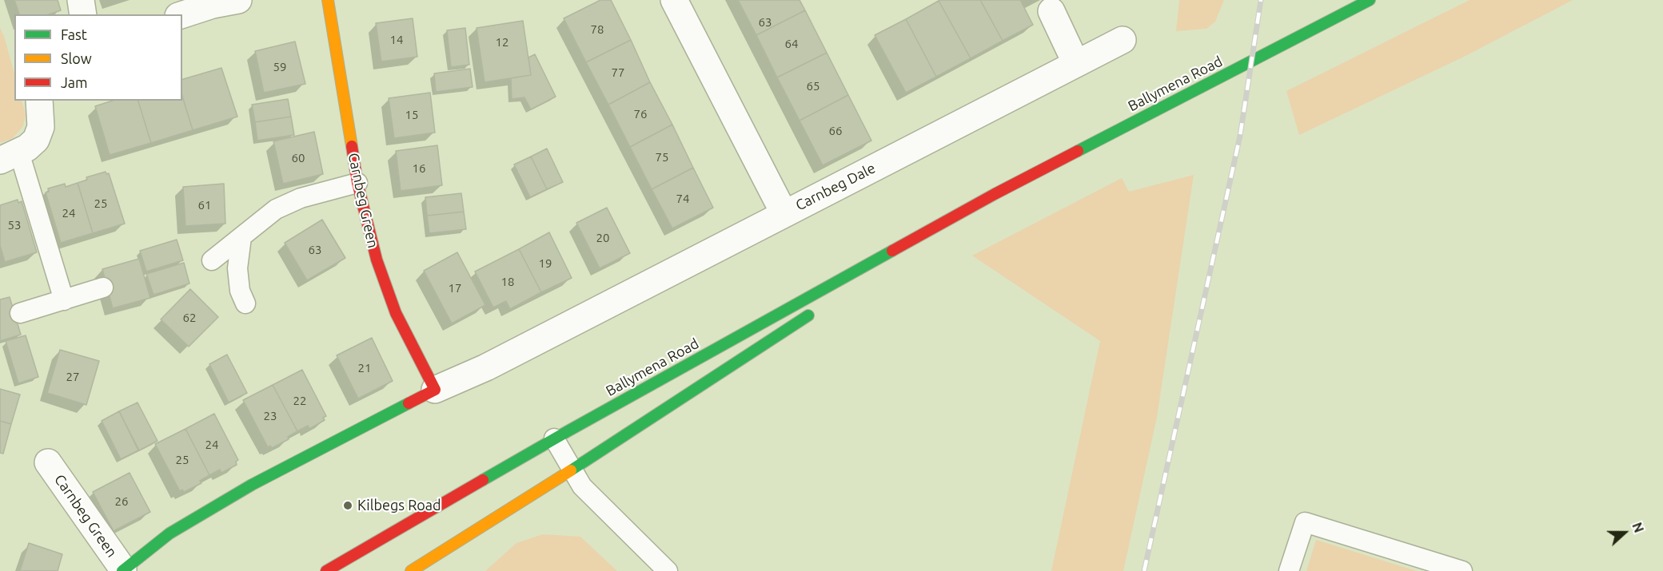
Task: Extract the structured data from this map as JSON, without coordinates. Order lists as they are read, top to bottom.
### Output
{
  "streets": {
    "main road": ["Ballymena Road", "Carnbeg Green"],
    "street": ["Carnbeg Dale"]
  },
  "crossings": [
    ["Carnbeg Dale", "Carnbeg Green"]
  ],
  "places": ["Kilbegs Road"],
  "house_numbers": [
    "63",
    "78",
    "14",
    "12",
    "64",
    "59",
    "77",
    "65",
    "76",
    "15",
    "66",
    "75",
    "60",
    "16",
    "74",
    "25",
    "61",
    "24",
    "53",
    "20",
    "63",
    "19",
    "18",
    "17",
    "62",
    "21",
    "27",
    "22",
    "23",
    "24",
    "25",
    "26"
  ],
  "legend": ["Fast", "Slow", "Jam"],
  "north": "right"
}
